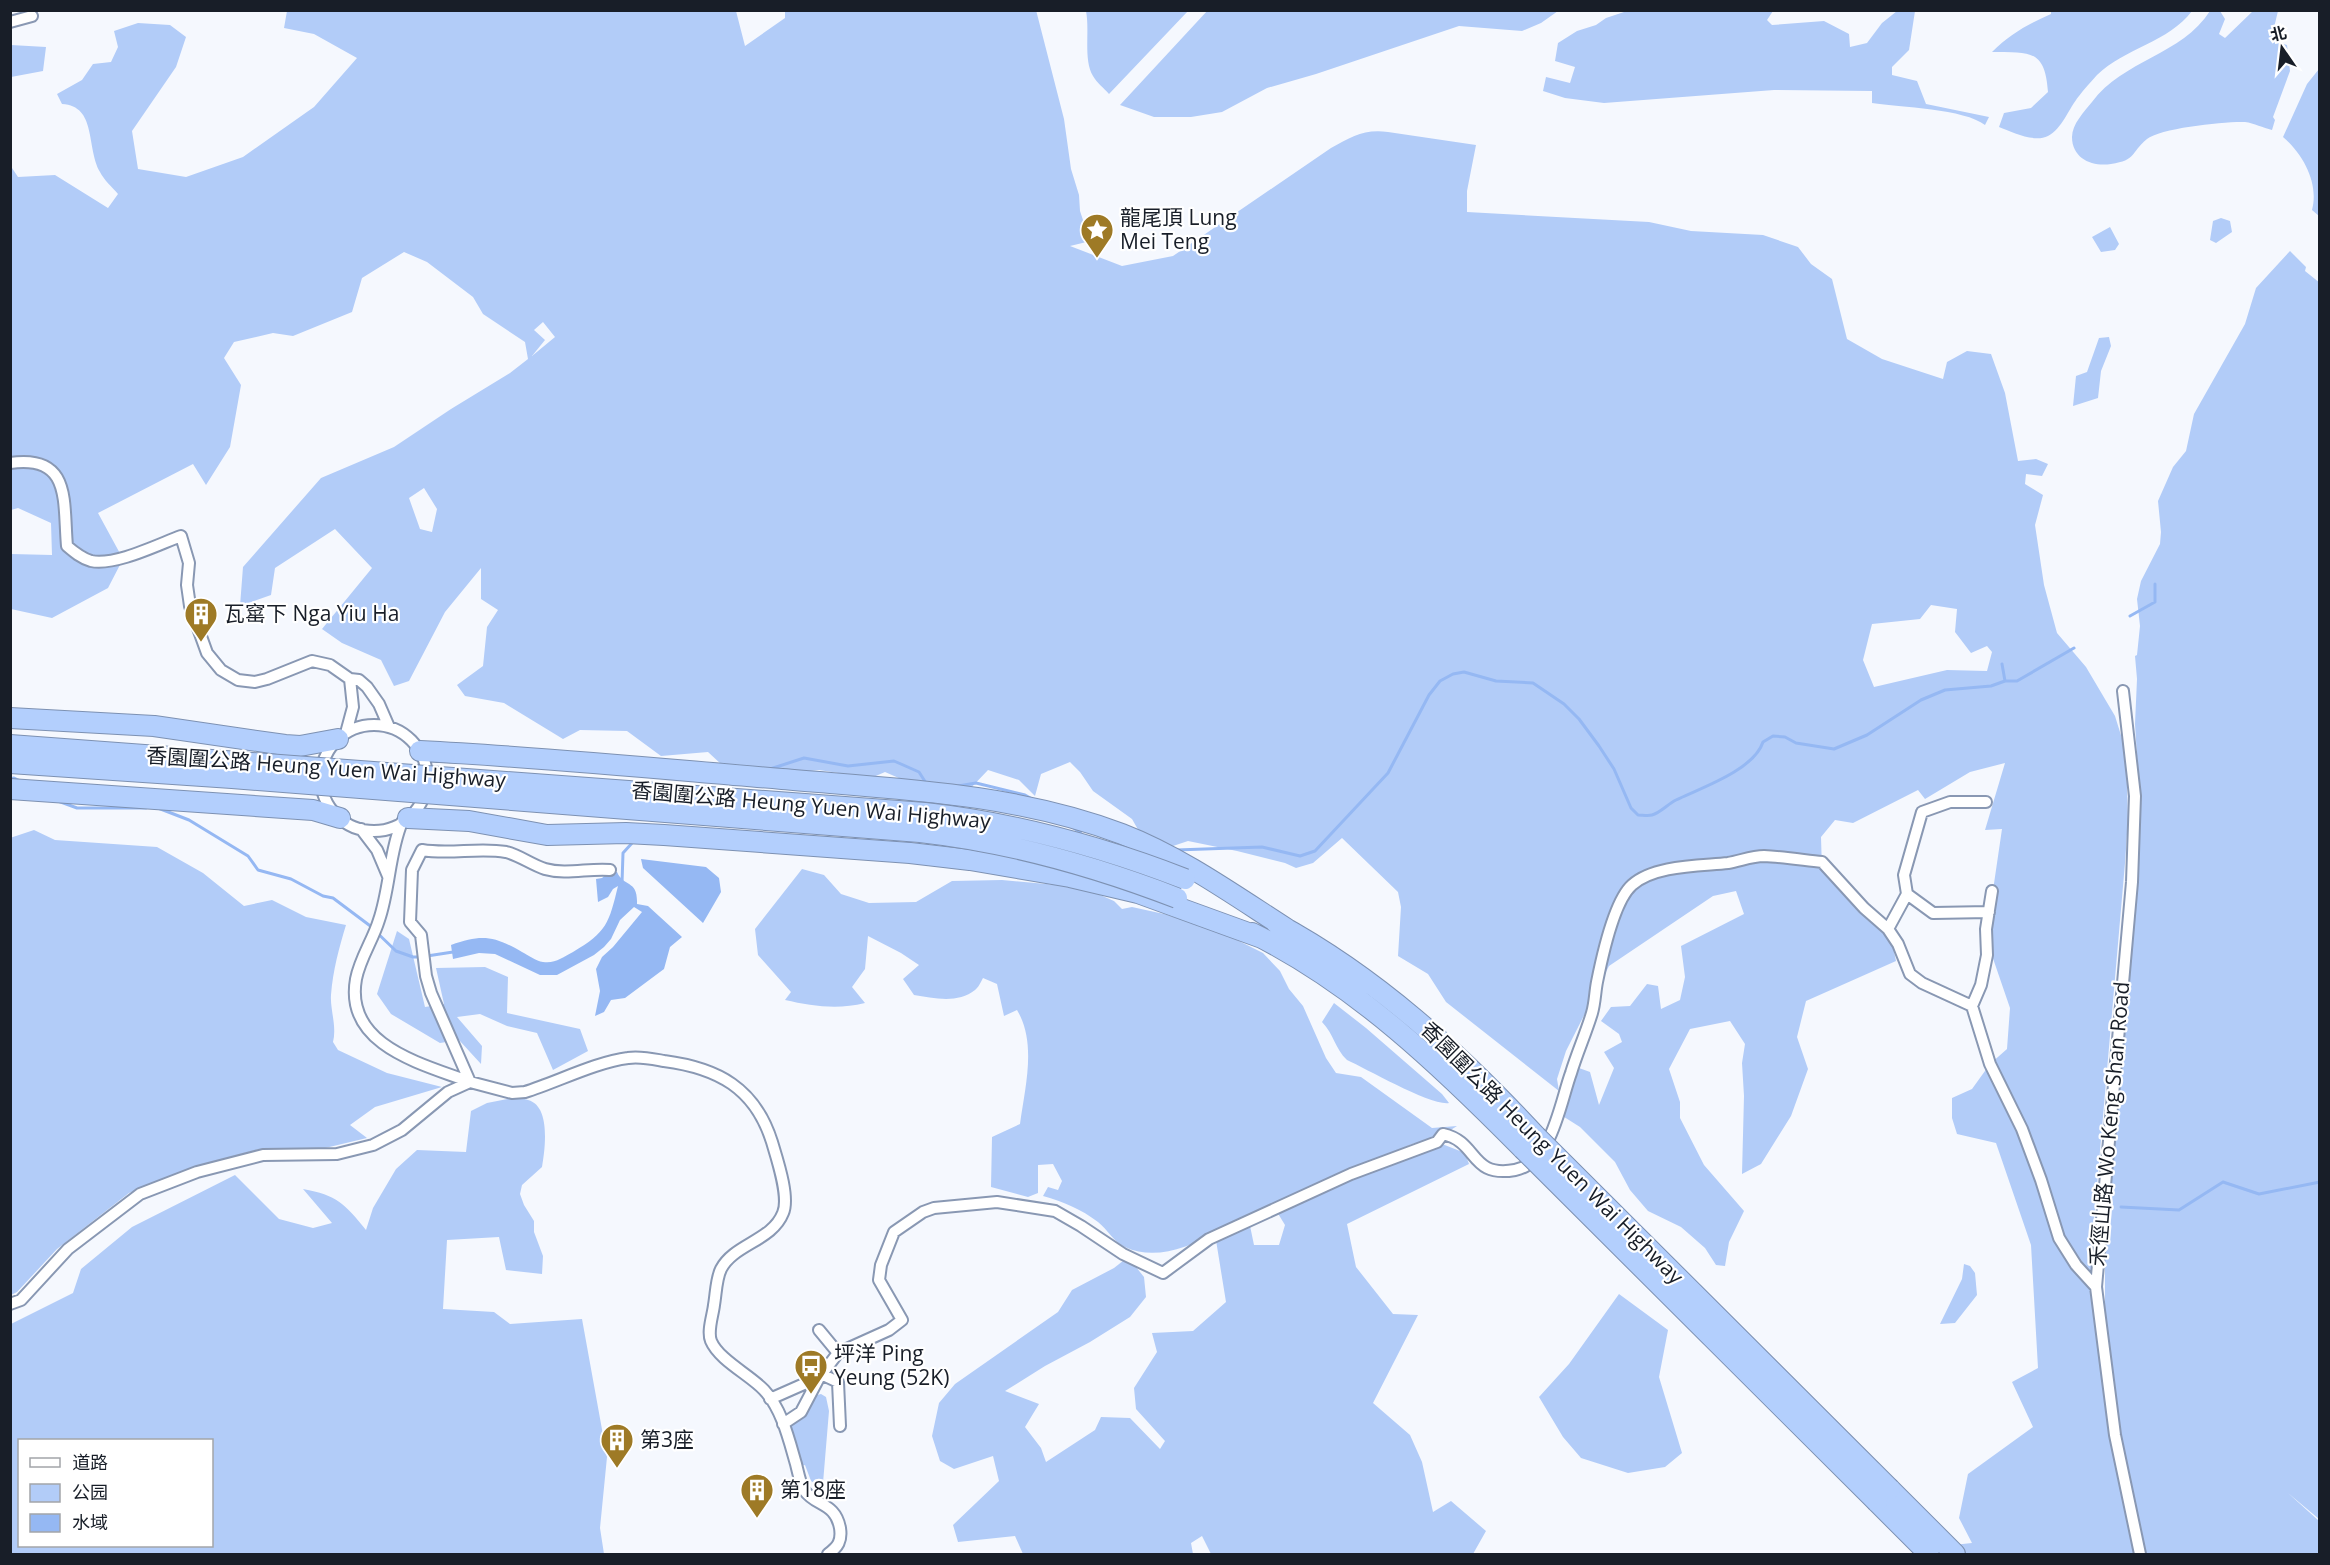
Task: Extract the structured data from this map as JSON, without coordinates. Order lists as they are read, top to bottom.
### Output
{
  "streets": {
    "highway": ["香園圍公路 Heung Yuen Wai Highway"],
    "street": ["禾徑山路 Wo Keng Shan Road"]
  },
  "places": {
    "place": ["龍尾頂 Lung Mei Teng"],
    "building": ["瓦窰下 Nga Yiu Ha", "第3座", "第18座"],
    "bus stop": ["坪洋 Ping Yeung (52K)"]
  },
  "legend": ["道路", "公园", "水域"],
  "north": "top"
}
